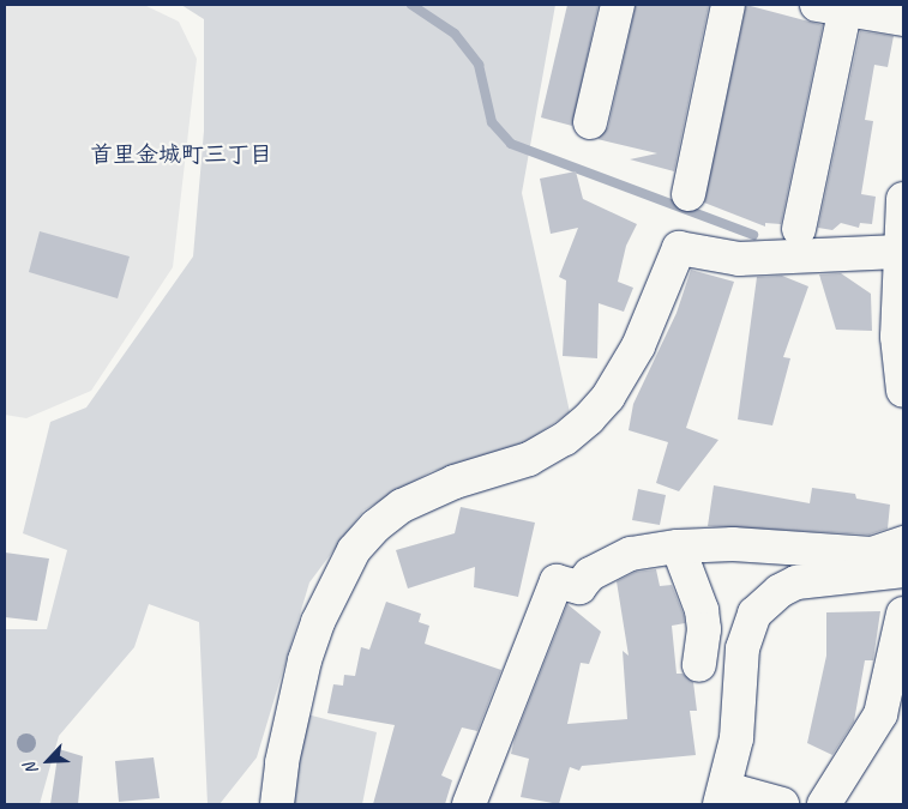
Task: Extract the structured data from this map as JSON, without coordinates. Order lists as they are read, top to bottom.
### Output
{
  "districts": ["首里金城町三丁目"],
  "north": "bottom left"
}
